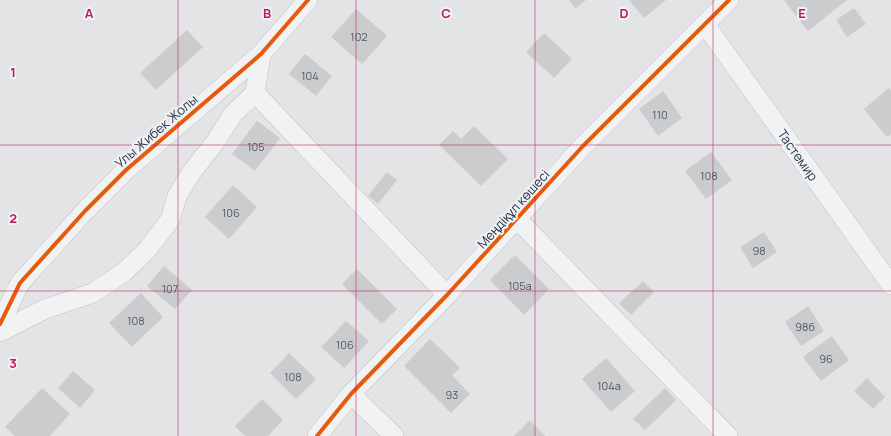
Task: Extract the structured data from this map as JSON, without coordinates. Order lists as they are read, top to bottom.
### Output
{
  "streets": {
    "street": ["Улы Жибек Жолы", "Тастемир", "Меңдіқұл көшесі"]
  },
  "crossings": [
    ["Тастемир", "Меңдіқұл көшесі"]
  ],
  "house_numbers": [
    "102",
    "104",
    "110",
    "105",
    "108",
    "106",
    "98",
    "105а",
    "107",
    "108",
    "98б",
    "106",
    "96",
    "108",
    "104а",
    "93"
  ],
  "grid": {
    "columns": [
      "A",
      "B",
      "C",
      "D",
      "E"
    ],
    "rows": ["1", "2", "3"]
  }
}
